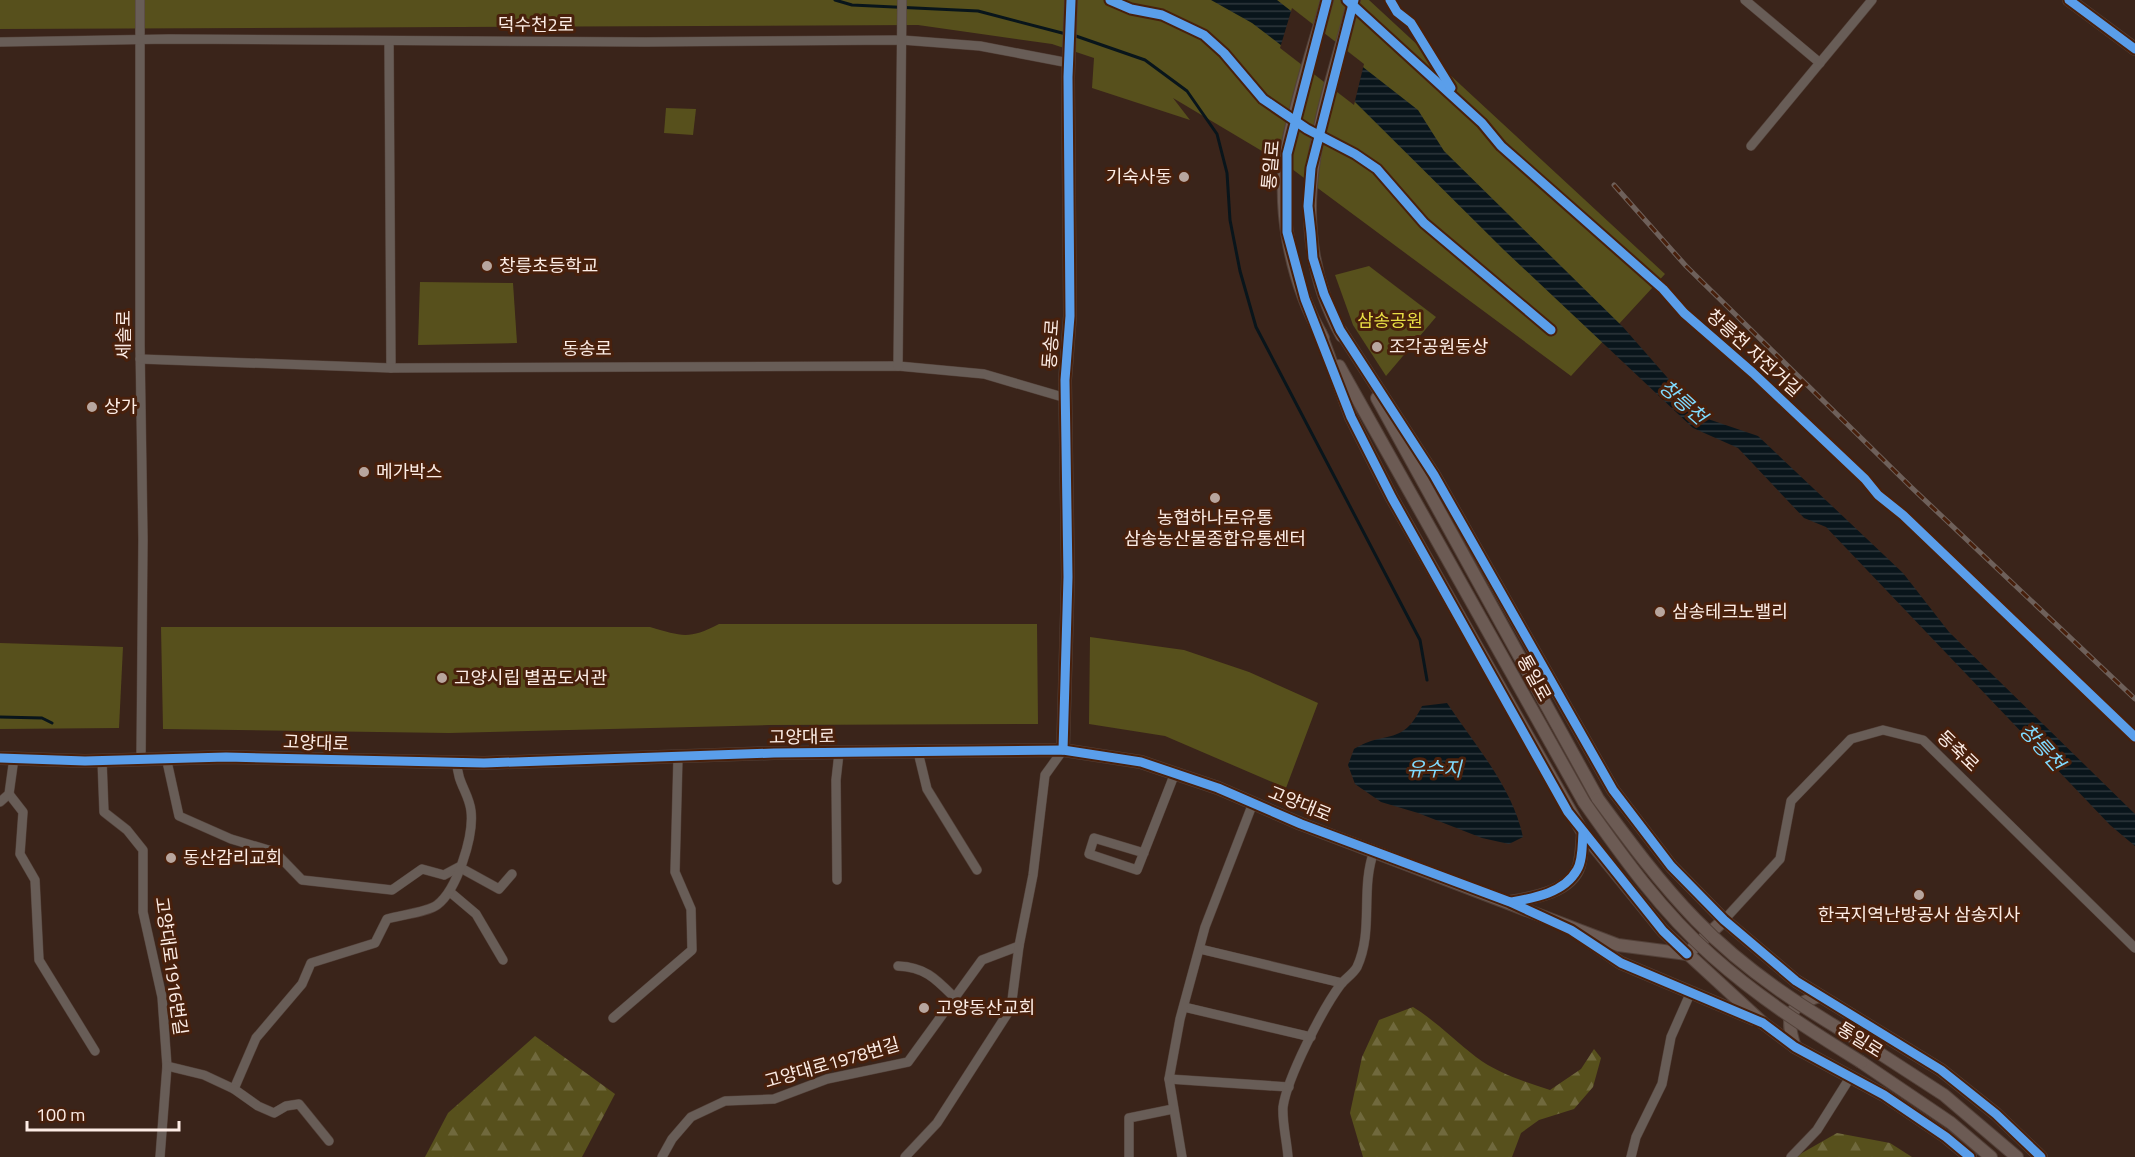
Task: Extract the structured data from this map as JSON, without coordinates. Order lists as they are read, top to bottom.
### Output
{
  "streets": {
    "main road": ["통일로", "동송로", "고양대로"],
    "street": [
      "덕수천2로",
      "세솔로",
      "동축로",
      "고양대로1916번길",
      "고양대로1978번길"
    ],
    "cycle path": ["창릉천 자전거길"]
  },
  "crossings": [
    ["덕수천2로", "세솔로"],
    ["덕수천2로", "동송로"],
    ["세솔로", "동송로"],
    ["세솔로", "고양대로"],
    ["동송로", "고양대로"],
    ["고양대로", "고양대로1916번길"]
  ],
  "water": ["창릉천", "유수지"],
  "parks": ["삼송공원"],
  "places": [
    "기숙사동",
    "창릉초등학교",
    "조각공원동상",
    "상가",
    "메가박스",
    "농협하나로유통 삼송농산물종합유통센터",
    "삼송테크노밸리",
    "고양시립 별꿈도서관",
    "동산감리교회",
    "한국지역난방공사 삼송지사",
    "고양동산교회"
  ],
  "scale_bar": "100 m"
}
